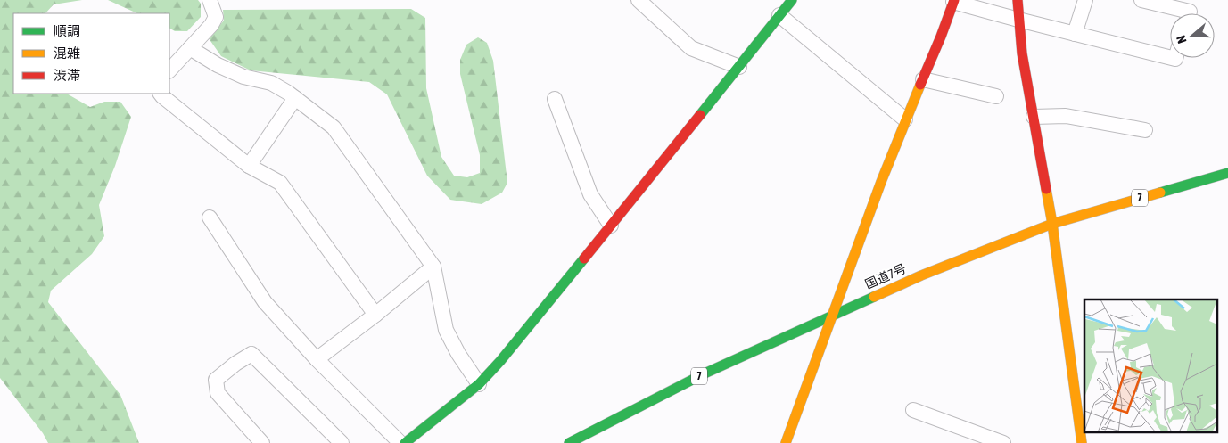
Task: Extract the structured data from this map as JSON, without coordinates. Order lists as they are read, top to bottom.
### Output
{
  "streets": {
    "main road": ["7", "国道7号"]
  },
  "legend": ["順調", "混雑", "渋滞"],
  "north": "left"
}
